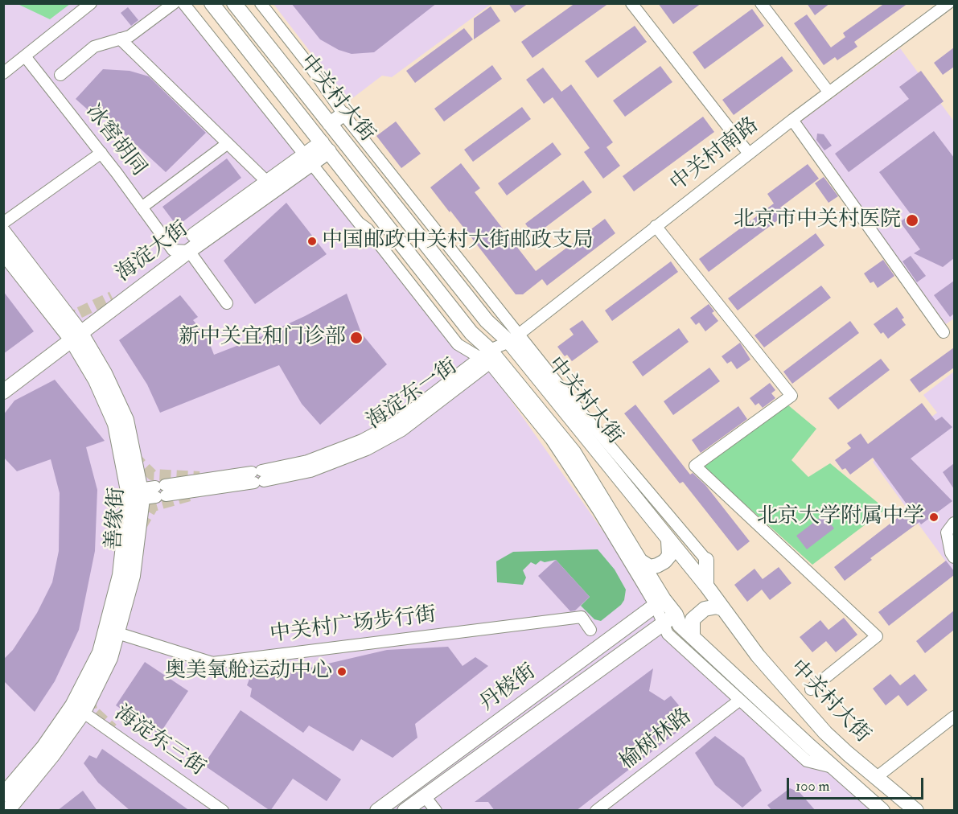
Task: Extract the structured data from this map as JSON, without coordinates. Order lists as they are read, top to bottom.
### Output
{
  "streets": {
    "main road": [
      "中关村大街",
      "海淀大街",
      "善缘街",
      "丹棱街"
    ],
    "street": [
      "冰窖胡同",
      "中关村南路",
      "海淀东一街",
      "中关村广场步行街",
      "榆树林路",
      "海淀东三街"
    ]
  },
  "crossings": [
    ["中关村大街", "中关村南路"],
    ["中关村大街", "海淀大街"],
    ["中关村大街", "海淀东一街"],
    ["中关村大街", "丹棱街"],
    ["中关村大街", "榆树林路"],
    ["冰窖胡同", "海淀大街"],
    ["中关村南路", "海淀东一街"],
    ["海淀大街", "善缘街"],
    ["海淀东一街", "善缘街"],
    ["善缘街", "中关村广场步行街"],
    ["善缘街", "海淀东三街"]
  ],
  "places": [
    "北京市中关村医院",
    "中国邮政中关村大街邮政支局",
    "新中关宜和门诊部",
    "北京大学附属中学",
    "奥美氧舱运动中心"
  ],
  "scale_bar": "100 m"
}
